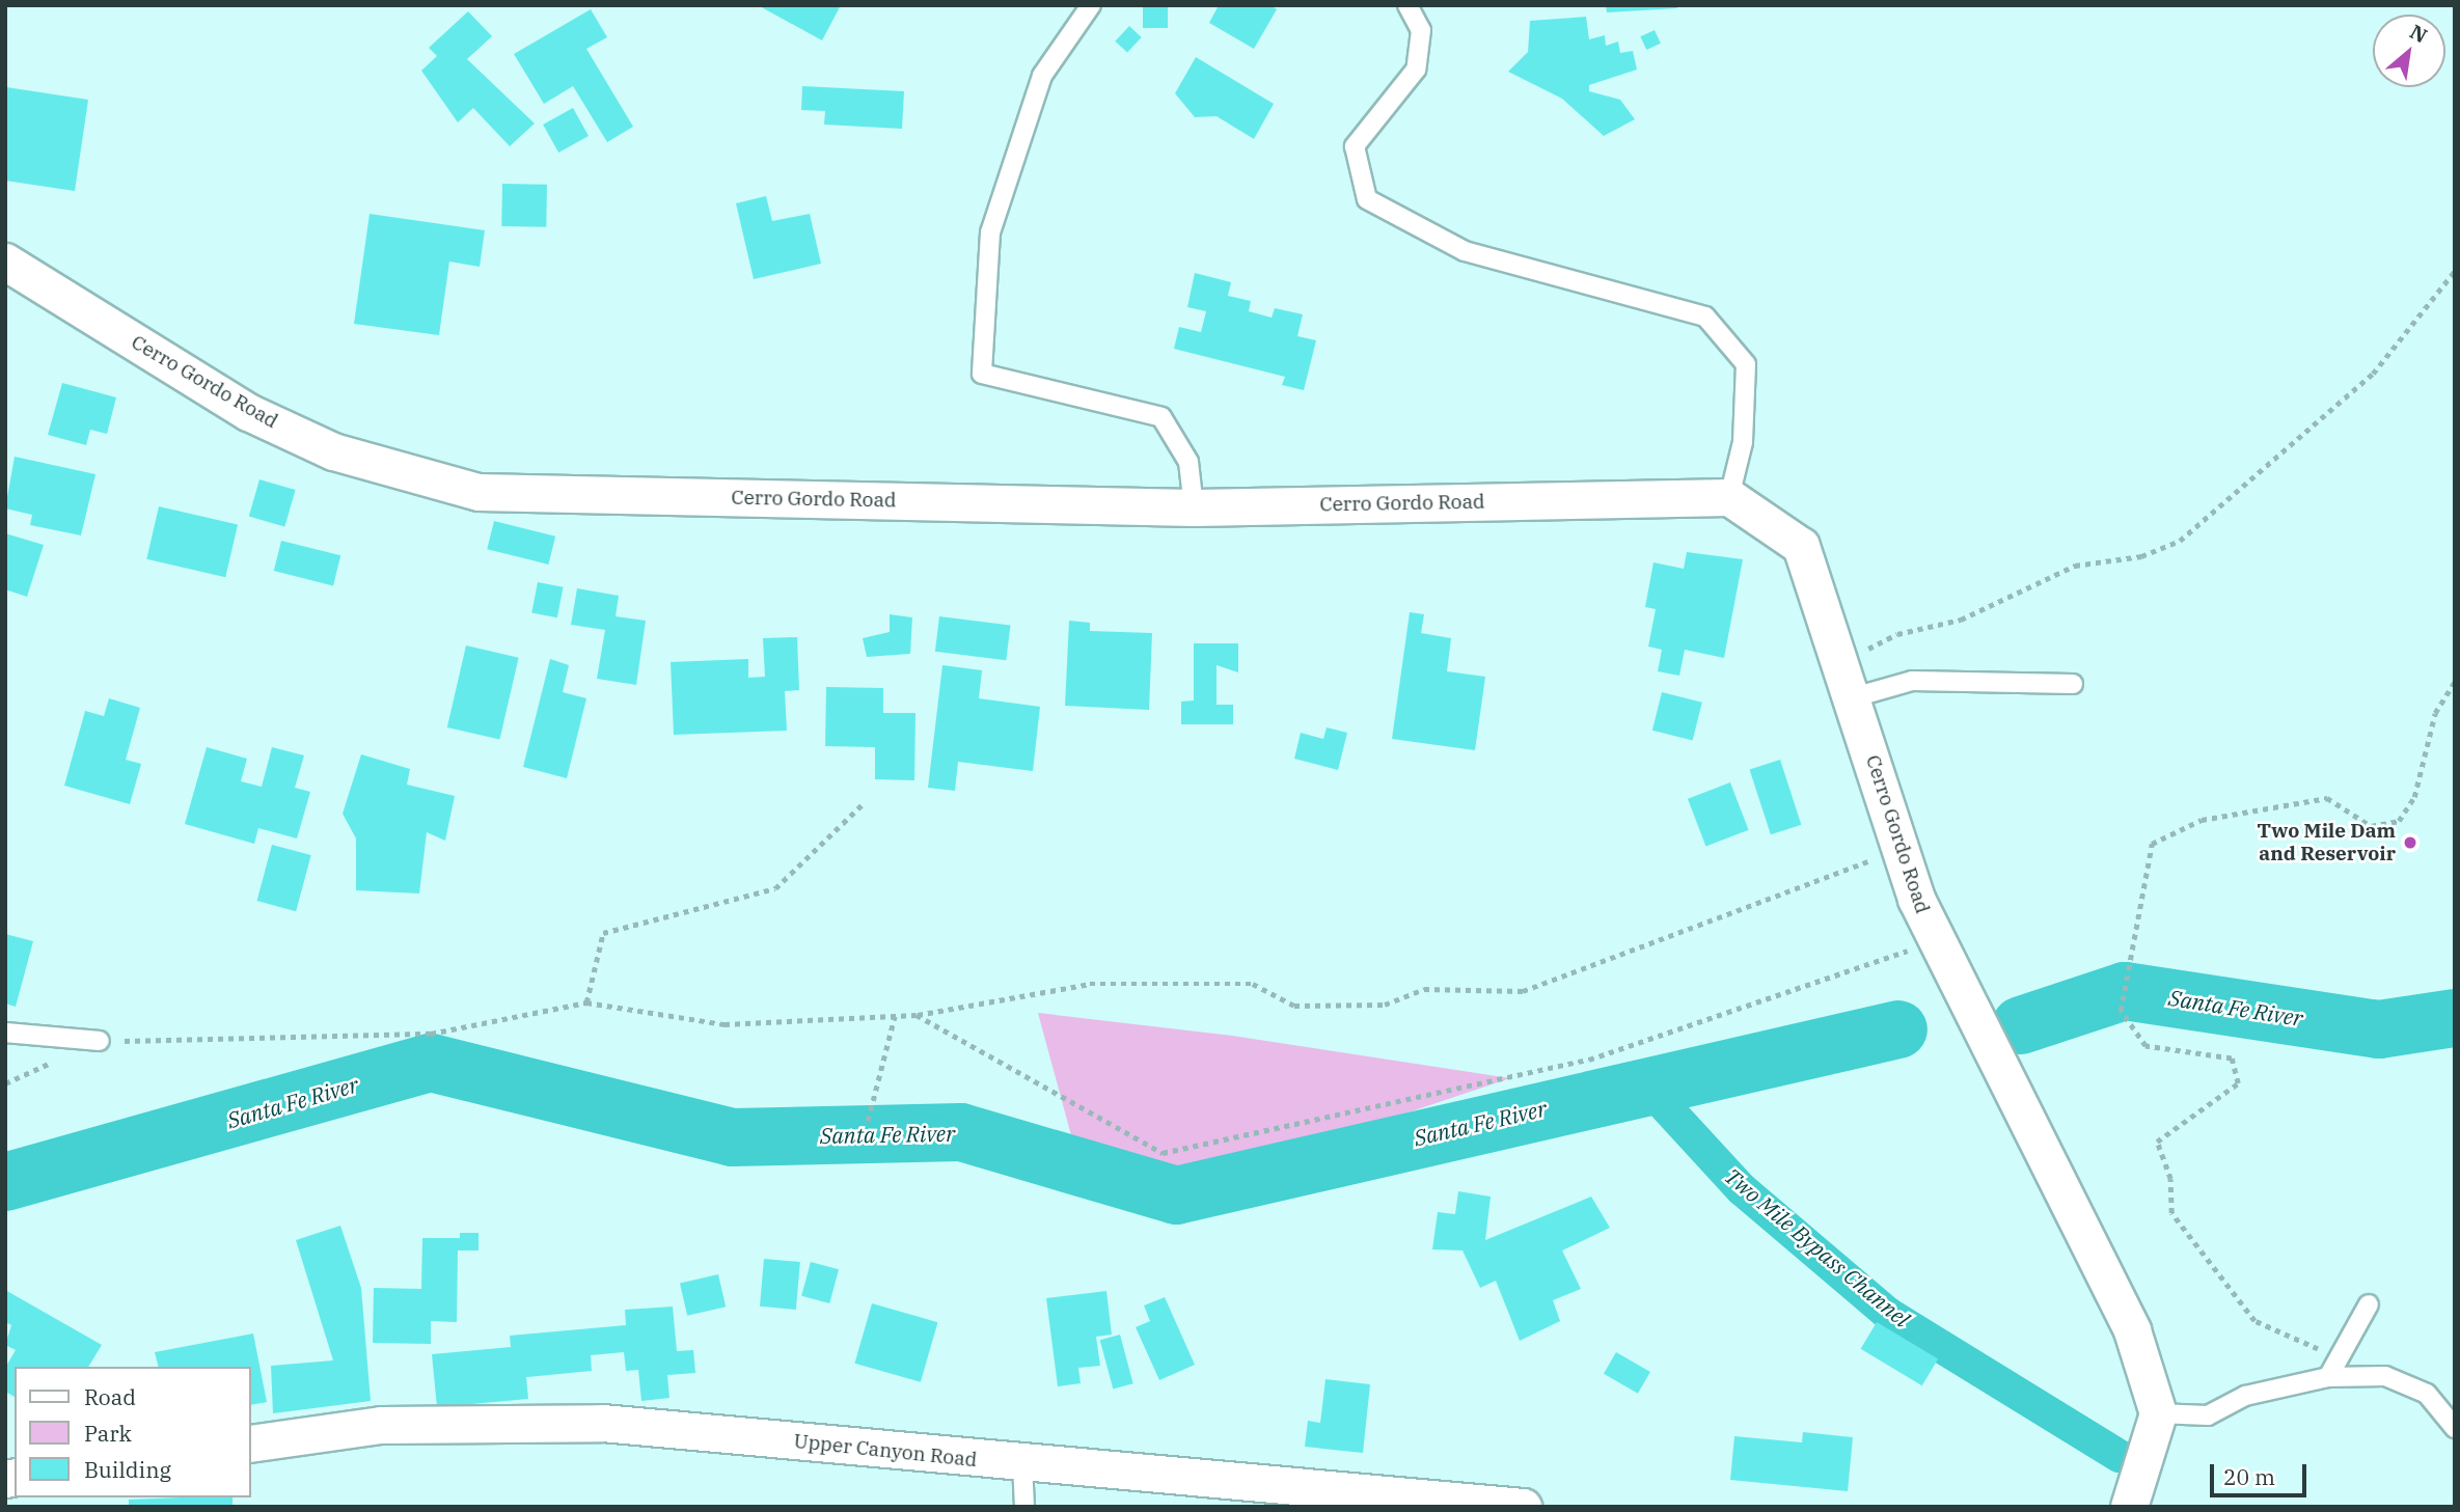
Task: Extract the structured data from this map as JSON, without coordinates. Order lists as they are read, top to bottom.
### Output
{
  "streets": {
    "street": ["Cerro Gordo Road", "Upper Canyon Road"]
  },
  "water": ["Santa Fe River", "Two Mile Bypass Channel"],
  "places": ["Two Mile Dam and Reservoir"],
  "legend": ["Road", "Park", "Building"],
  "scale_bar": "20 m",
  "north": "top right"
}
